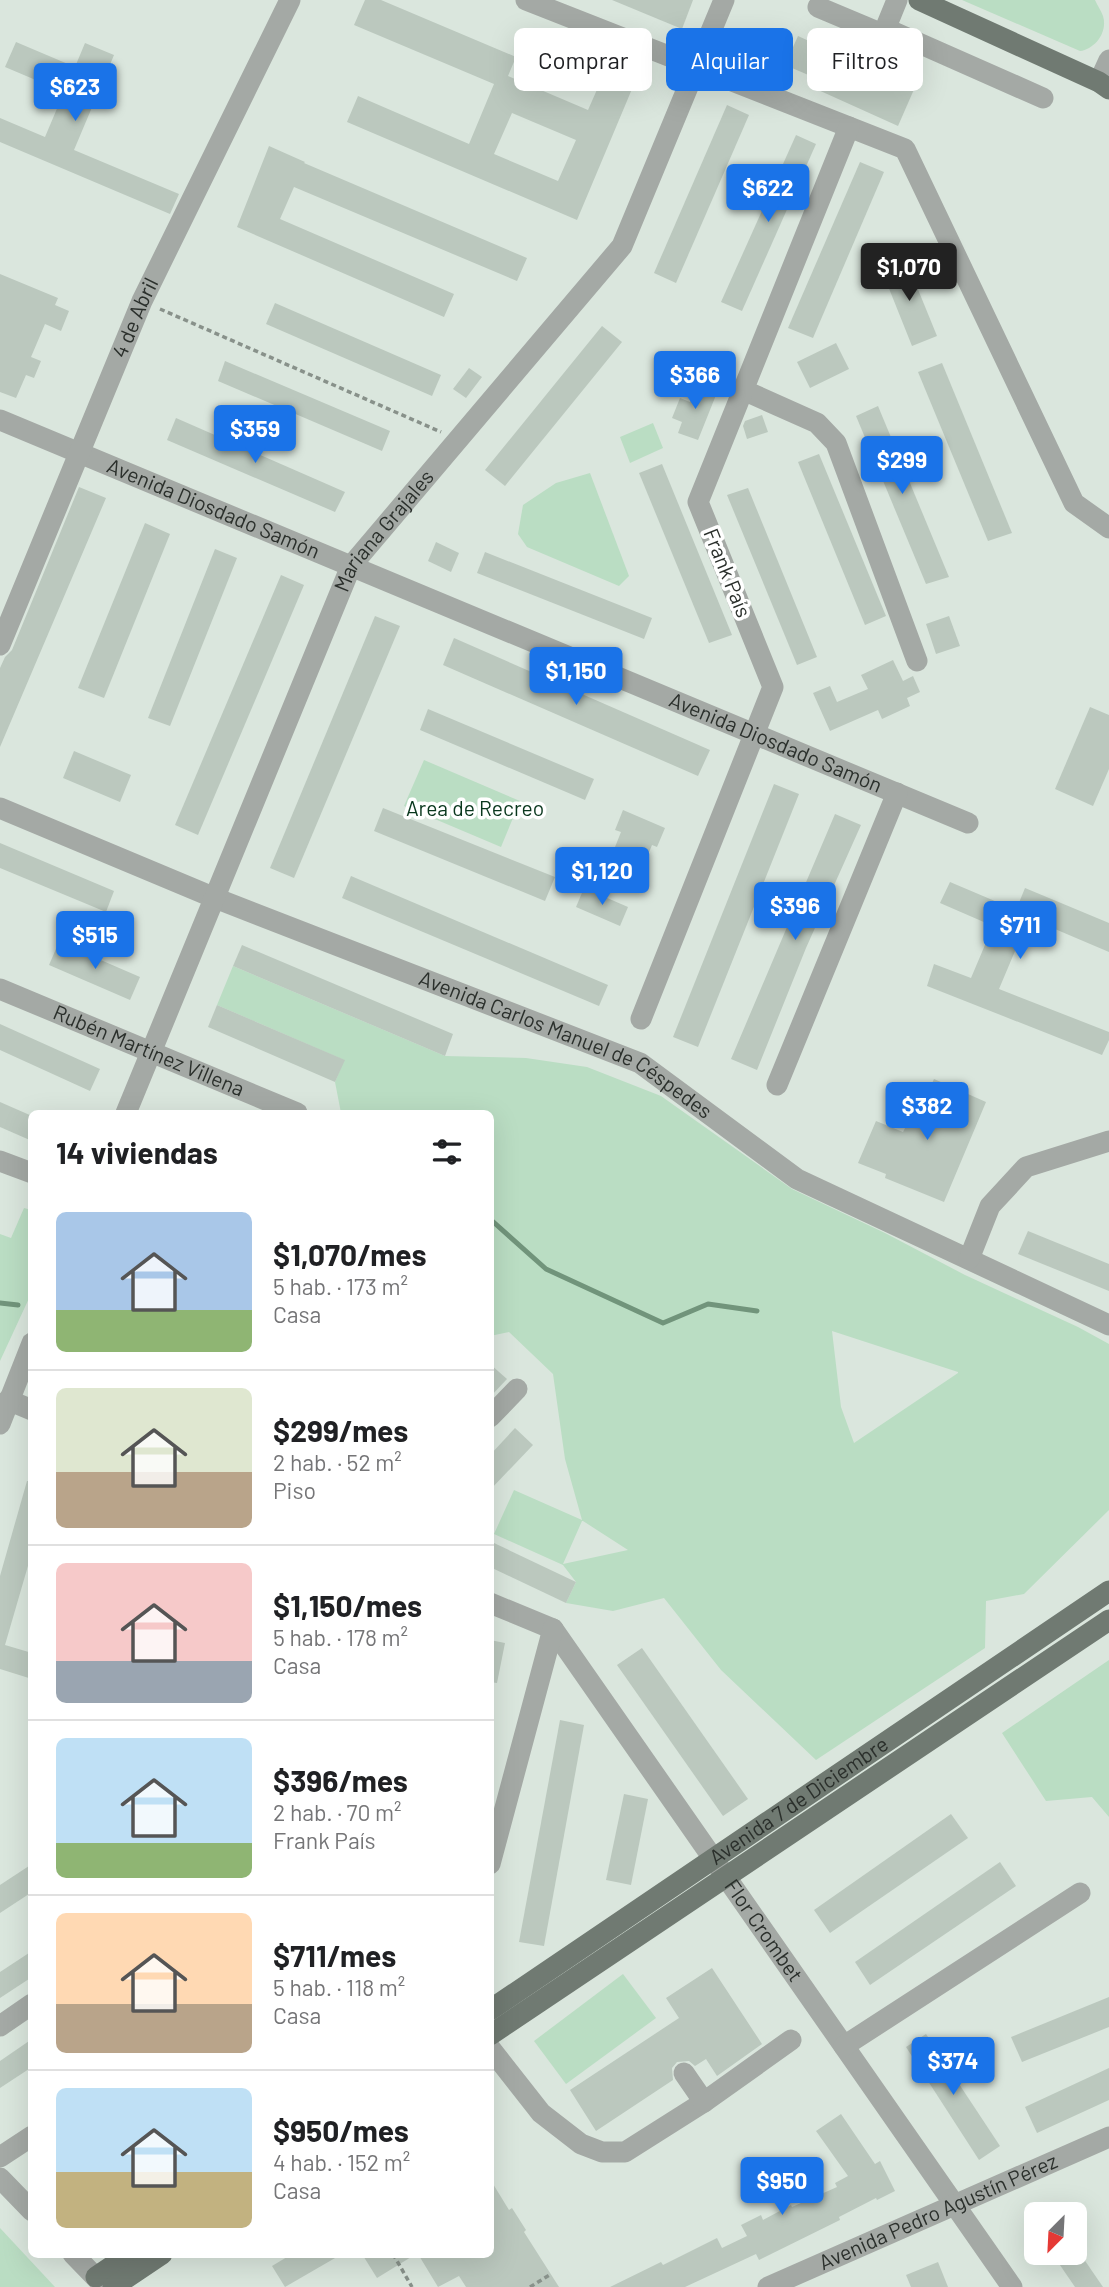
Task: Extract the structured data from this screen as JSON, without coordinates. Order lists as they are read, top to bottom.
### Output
{
  "streets": {
    "main road": ["Avenida 7 de Diciembre"],
    "street": [
      "4 de Abril",
      "Avenida Diosdado Samón",
      "Mariana Grajales",
      "Frank País",
      "Avenida Carlos Manuel de Céspedes",
      "Rubén Martínez Villena",
      "Flor Crombet",
      "Avenida Pedro Agustín Pérez"
    ]
  },
  "crossings": [
    ["4 de Abril", "Avenida Diosdado Samón"],
    ["Avenida Diosdado Samón", "Mariana Grajales"],
    ["Avenida Diosdado Samón", "Frank País"],
    ["Mariana Grajales", "Avenida Carlos Manuel de Céspedes"],
    ["Mariana Grajales", "Rubén Martínez Villena"],
    ["Avenida 7 de Diciembre", "Flor Crombet"],
    ["Flor Crombet", "Avenida Pedro Agustín Pérez"]
  ],
  "parks": ["Area de Recreo"],
  "north": "bottom left",
  "page": {
    "chip": ["Comprar", "Alquilar", "Filtros"],
    "price": [
      "$623",
      "$622",
      "$1,070",
      "$366",
      "$359",
      "$299",
      "$1,150",
      "$1,120",
      "$396",
      "$711",
      "$515",
      "$382",
      "$374",
      "$950"
    ],
    "heading": "14 viviendas",
    "list": [
      {
        "name": "$1,070/mes",
        "note": "5 hab. · 173 m² · Casa"
      },
      {
        "name": "$299/mes",
        "note": "2 hab. · 52 m² · Piso"
      },
      {
        "name": "$1,150/mes",
        "note": "5 hab. · 178 m² · Casa"
      },
      {
        "name": "$396/mes",
        "note": "2 hab. · 70 m² · Frank País"
      },
      {
        "name": "$711/mes",
        "note": "5 hab. · 118 m² · Casa"
      },
      {
        "name": "$950/mes",
        "note": "4 hab. · 152 m² · Casa"
      }
    ]
  }
}
